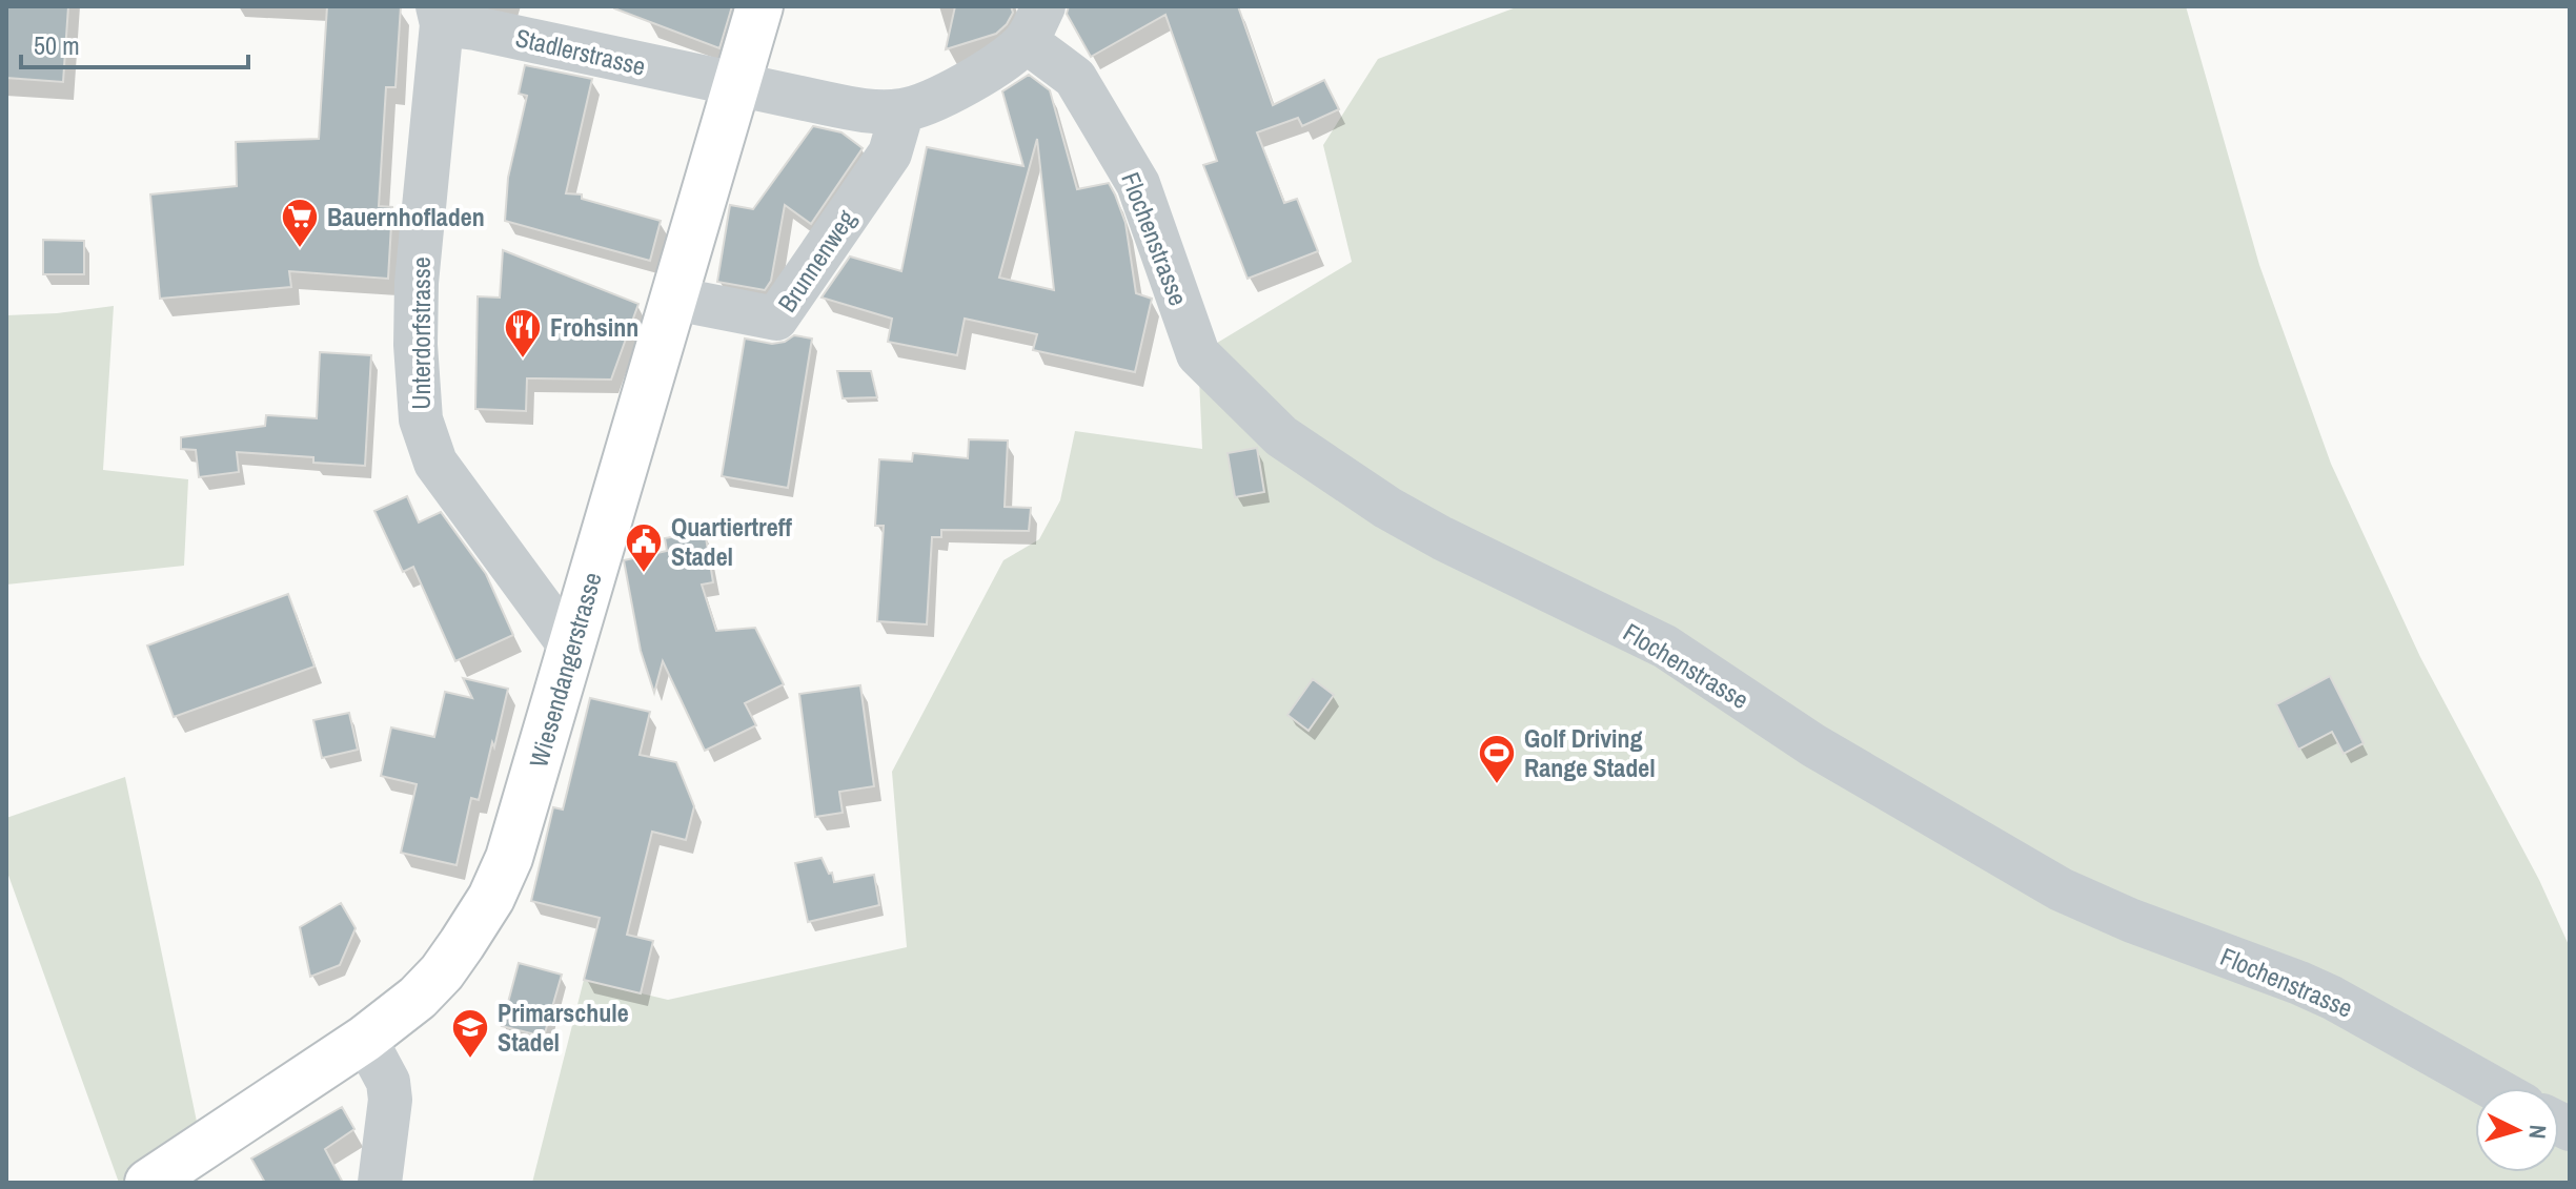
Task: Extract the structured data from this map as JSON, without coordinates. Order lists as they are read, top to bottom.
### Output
{
  "streets": {
    "main road": ["Wiesendangerstrasse"],
    "street": [
      "Stadlerstrasse",
      "Flochenstrasse",
      "Brunnenweg",
      "Unterdorfstrasse"
    ]
  },
  "crossings": [
    ["Stadlerstrasse", "Brunnenweg"],
    ["Stadlerstrasse", "Unterdorfstrasse"],
    ["Stadlerstrasse", "Wiesendangerstrasse"],
    ["Brunnenweg", "Wiesendangerstrasse"],
    ["Unterdorfstrasse", "Wiesendangerstrasse"]
  ],
  "places": {
    "supermarket": ["Bauernhofladen"],
    "restaurant": ["Frohsinn"],
    "public building": ["Quartiertreff Stadel"],
    "sports": ["Golf Driving Range Stadel"],
    "school or university": ["Primarschule Stadel"]
  },
  "scale_bar": "50 m",
  "north": "right"
}
